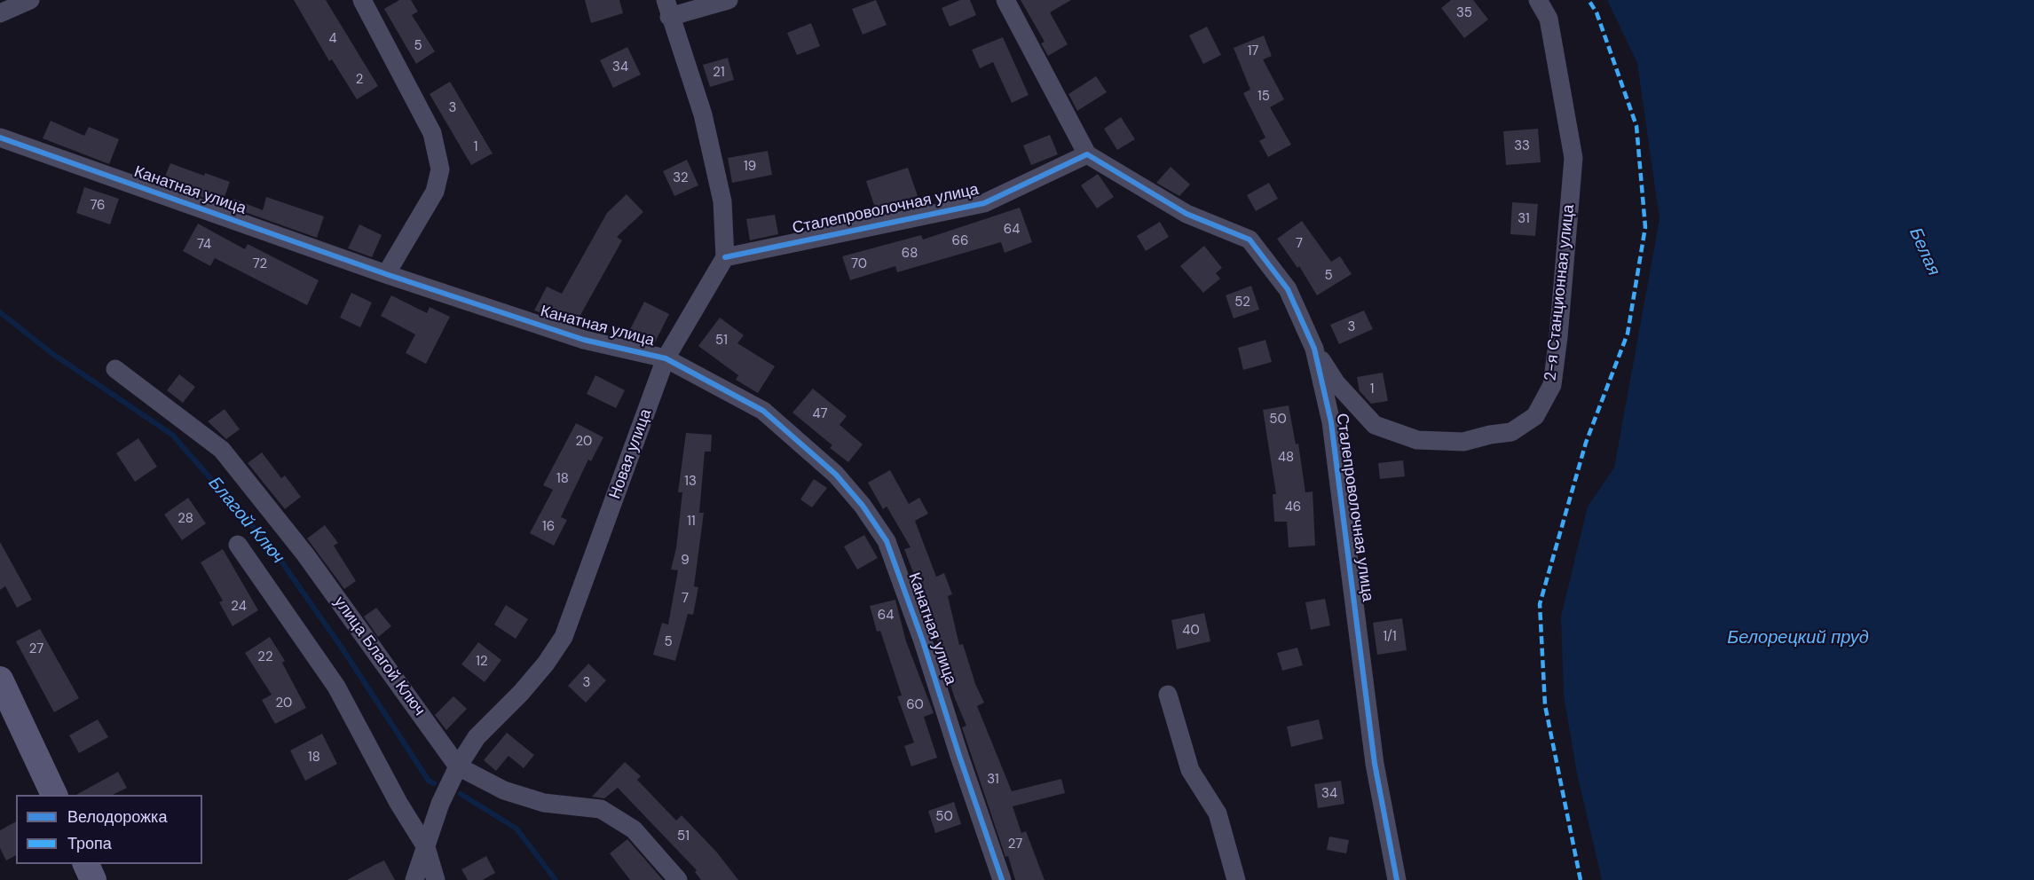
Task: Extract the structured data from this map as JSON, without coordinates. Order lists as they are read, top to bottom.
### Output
{
  "streets": {
    "street": [
      "Канатная улица",
      "Сталепроволочная улица",
      "2-я Станционная улица",
      "Новая улица",
      "улица Благой Ключ"
    ]
  },
  "crossings": [
    ["Канатная улица", "Новая улица"],
    ["Сталепроволочная улица", "2-я Станционная улица"],
    ["Сталепроволочная улица", "Новая улица"],
    ["Новая улица", "улица Благой Ключ"]
  ],
  "water": ["Белая", "Благой Ключ", "Белорецкий пруд"],
  "house_numbers": [
    "35",
    "4",
    "5",
    "17",
    "34",
    "21",
    "2",
    "15",
    "3",
    "33",
    "1",
    "19",
    "32",
    "76",
    "31",
    "64",
    "66",
    "7",
    "74",
    "68",
    "72",
    "70",
    "5",
    "52",
    "3",
    "51",
    "1",
    "47",
    "50",
    "20",
    "48",
    "18",
    "13",
    "46",
    "28",
    "11",
    "16",
    "9",
    "7",
    "24",
    "64",
    "40",
    "1/1",
    "5",
    "27",
    "22",
    "12",
    "3",
    "20",
    "60",
    "18",
    "31",
    "34",
    "50",
    "51",
    "27"
  ],
  "legend": ["Велодорожка", "Тропа"]
}
